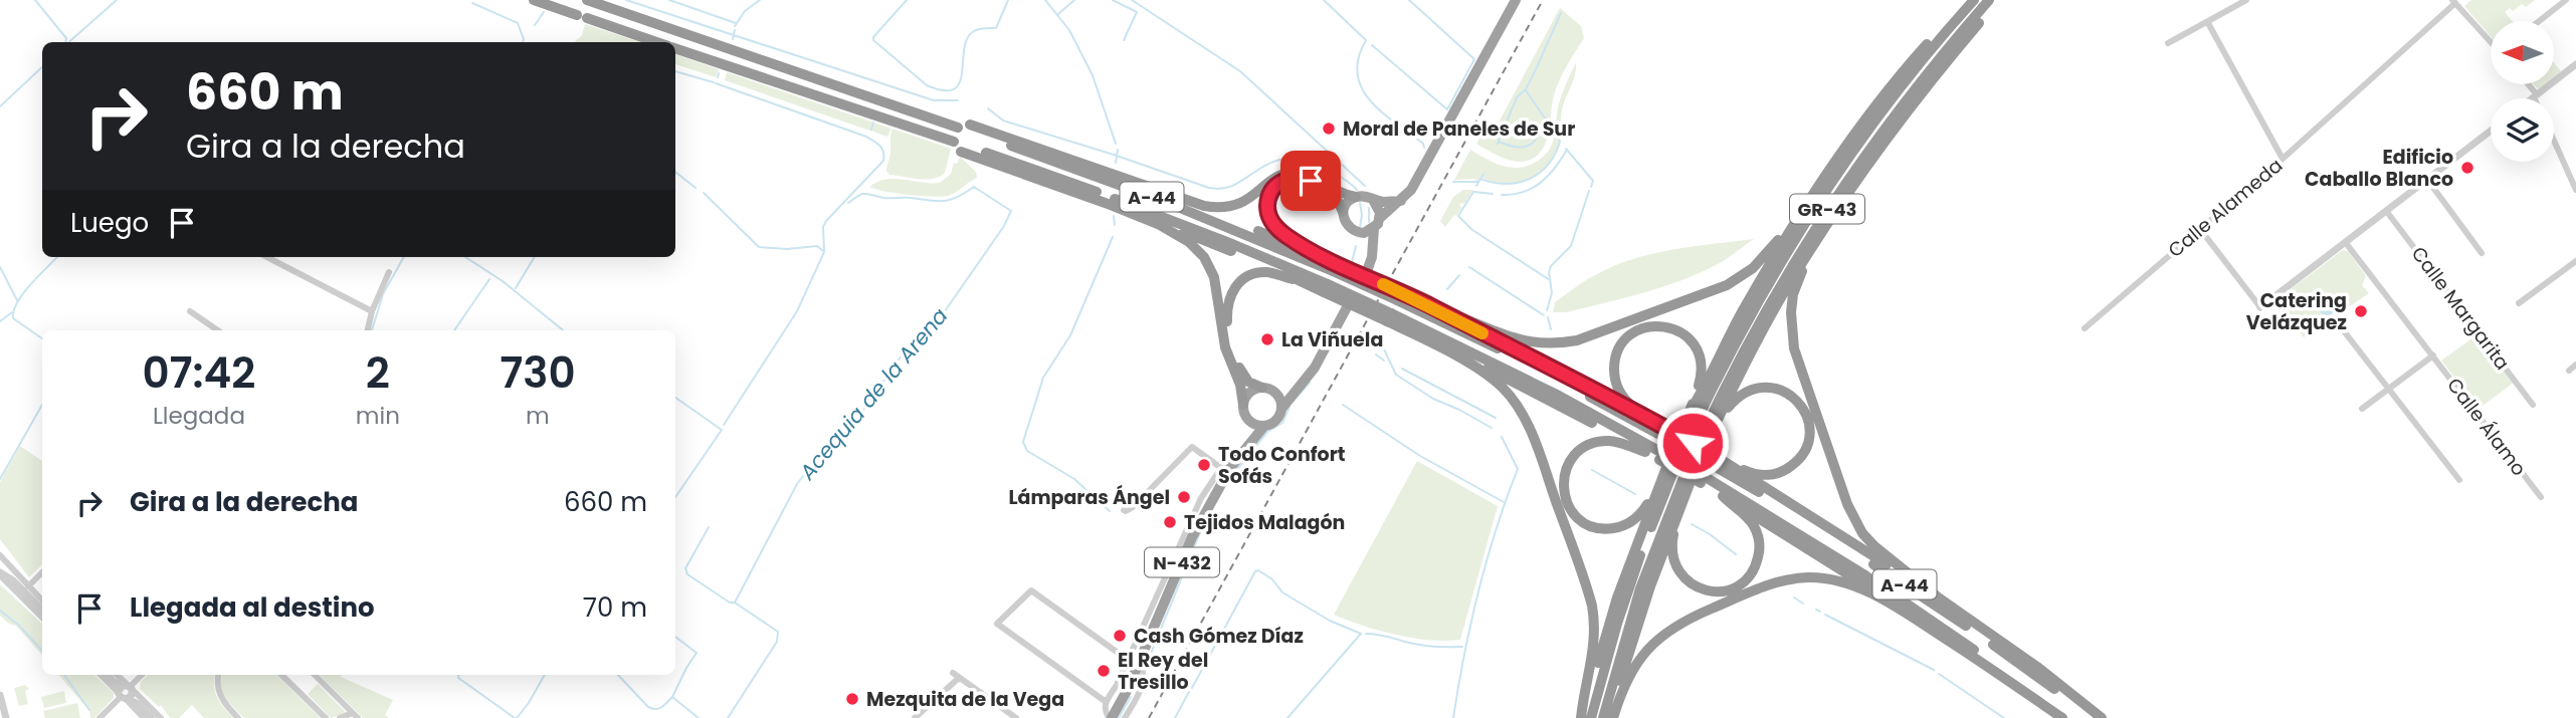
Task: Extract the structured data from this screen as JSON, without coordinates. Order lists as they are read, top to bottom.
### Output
{
  "streets": {
    "highway": ["A-44", "GR-43", "N-432"],
    "street": ["Calle Alameda", "Calle Margarita", "Calle Álamo"]
  },
  "crossings": [
    ["A-44", "GR-43"]
  ],
  "water": ["Acequia de la Arena"],
  "places": [
    "Moral de Paneles de Sur",
    "Edificio Caballo Blanco",
    "Catering Velázquez",
    "La Viñuela",
    "Todo Confort Sofás",
    "Lámparas Ángel",
    "Tejidos Malagón",
    "Cash Gómez Díaz",
    "El Rey del Tresillo",
    "Mezquita de la Vega"
  ],
  "north": "left",
  "page": {
    "turn": ["660 m", "Gira a la derecha"],
    "then": "Luego",
    "eta": [
      "07:42",
      "Llegada",
      "2",
      "min",
      "730",
      "m"
    ],
    "list": [
      {
        "name": "Gira a la derecha",
        "value": "660 m"
      },
      {
        "name": "Llegada al destino",
        "value": "70 m"
      }
    ]
  }
}
